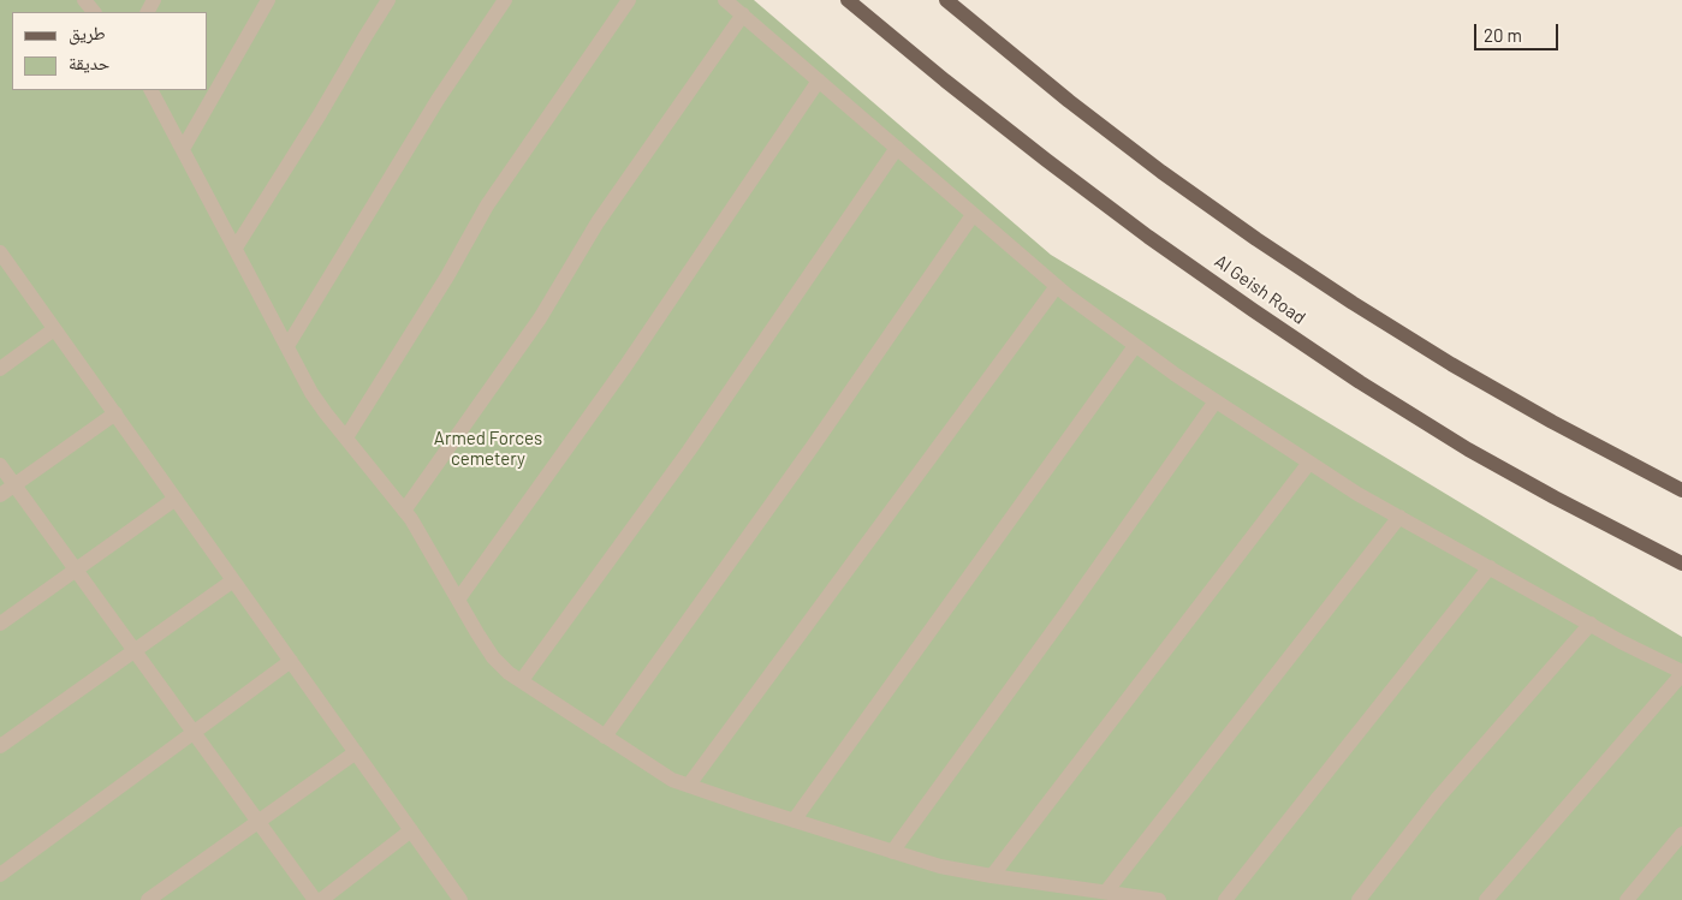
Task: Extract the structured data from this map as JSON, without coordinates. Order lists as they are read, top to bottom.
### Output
{
  "streets": {
    "main road": ["Al Geish Road"]
  },
  "parks": ["Armed Forces cemetery"],
  "legend": ["طريق", "حديقة"],
  "scale_bar": "20 m"
}
